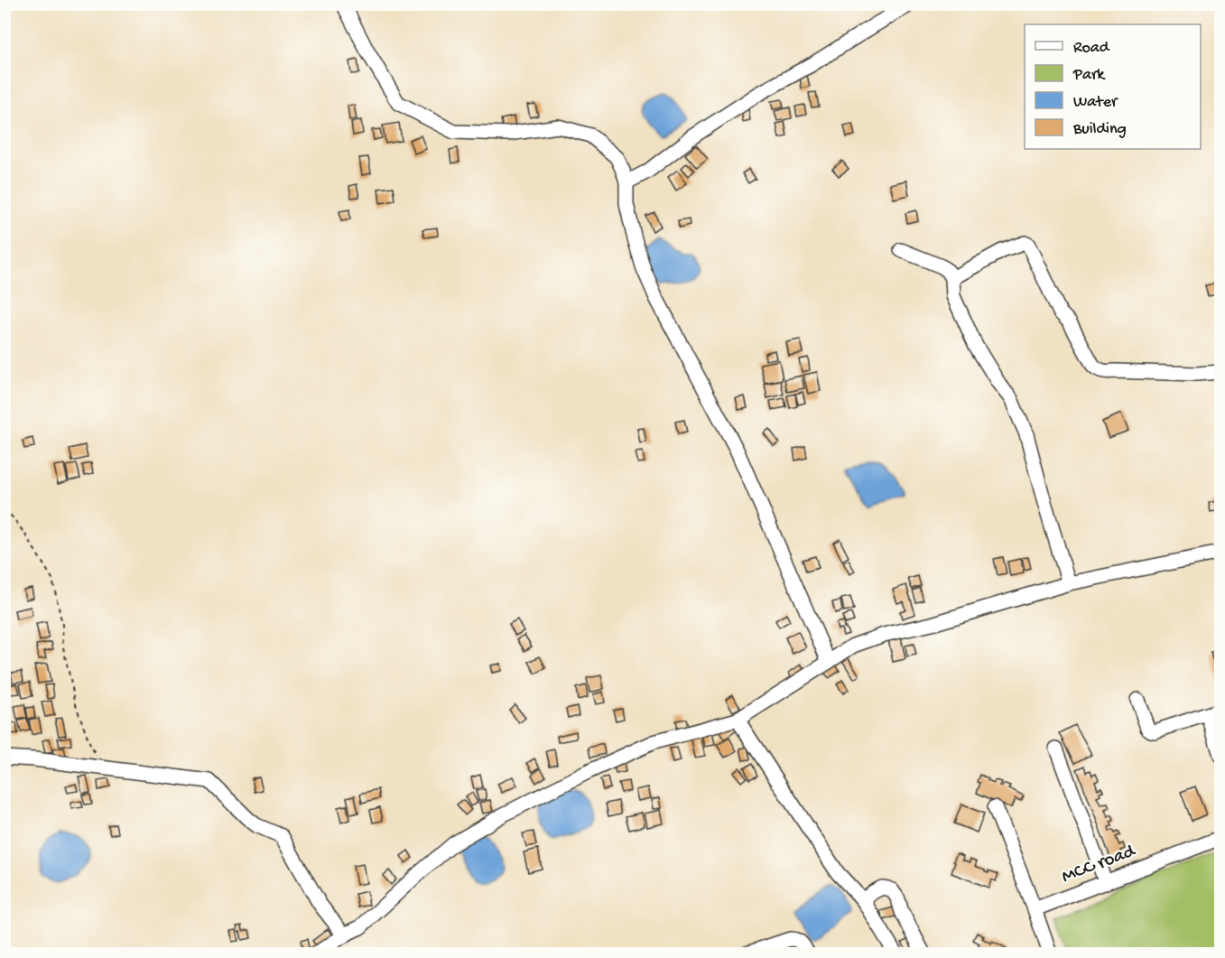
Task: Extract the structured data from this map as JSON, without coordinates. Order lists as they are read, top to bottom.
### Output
{
  "streets": {
    "street": ["MCC road"]
  },
  "legend": [
    "Road",
    "Park",
    "Water",
    "Building"
  ]
}
